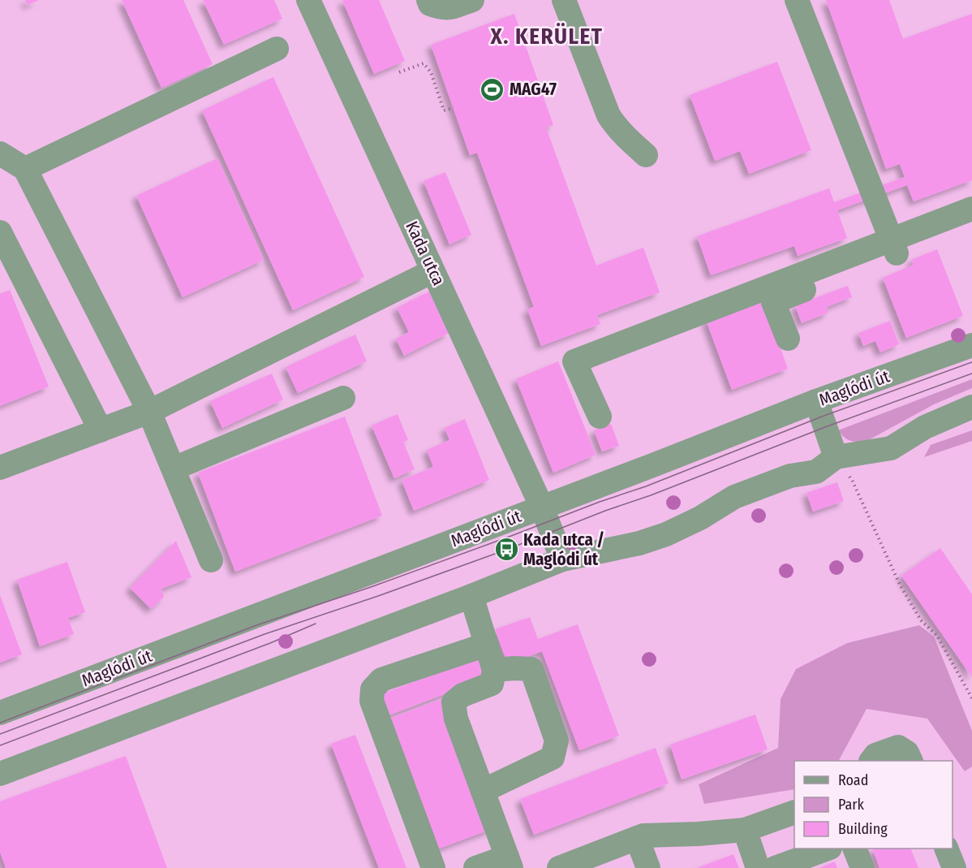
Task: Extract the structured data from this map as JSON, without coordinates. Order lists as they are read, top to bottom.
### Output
{
  "streets": {
    "street": ["Kada utca", "Maglódi út"]
  },
  "crossings": [
    ["Kada utca", "Maglódi út"]
  ],
  "districts": ["X. KERÜLET"],
  "places": {
    "sports": ["MAG47"],
    "bus stop": ["Kada utca / Maglódi út"]
  },
  "legend": ["Road", "Park", "Building"]
}
